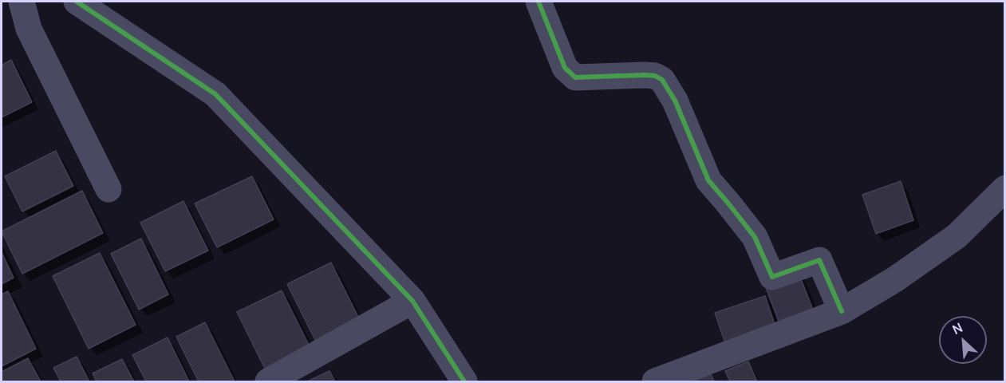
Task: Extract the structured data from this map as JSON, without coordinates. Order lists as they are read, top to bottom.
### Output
{
  "north": "top left"
}
